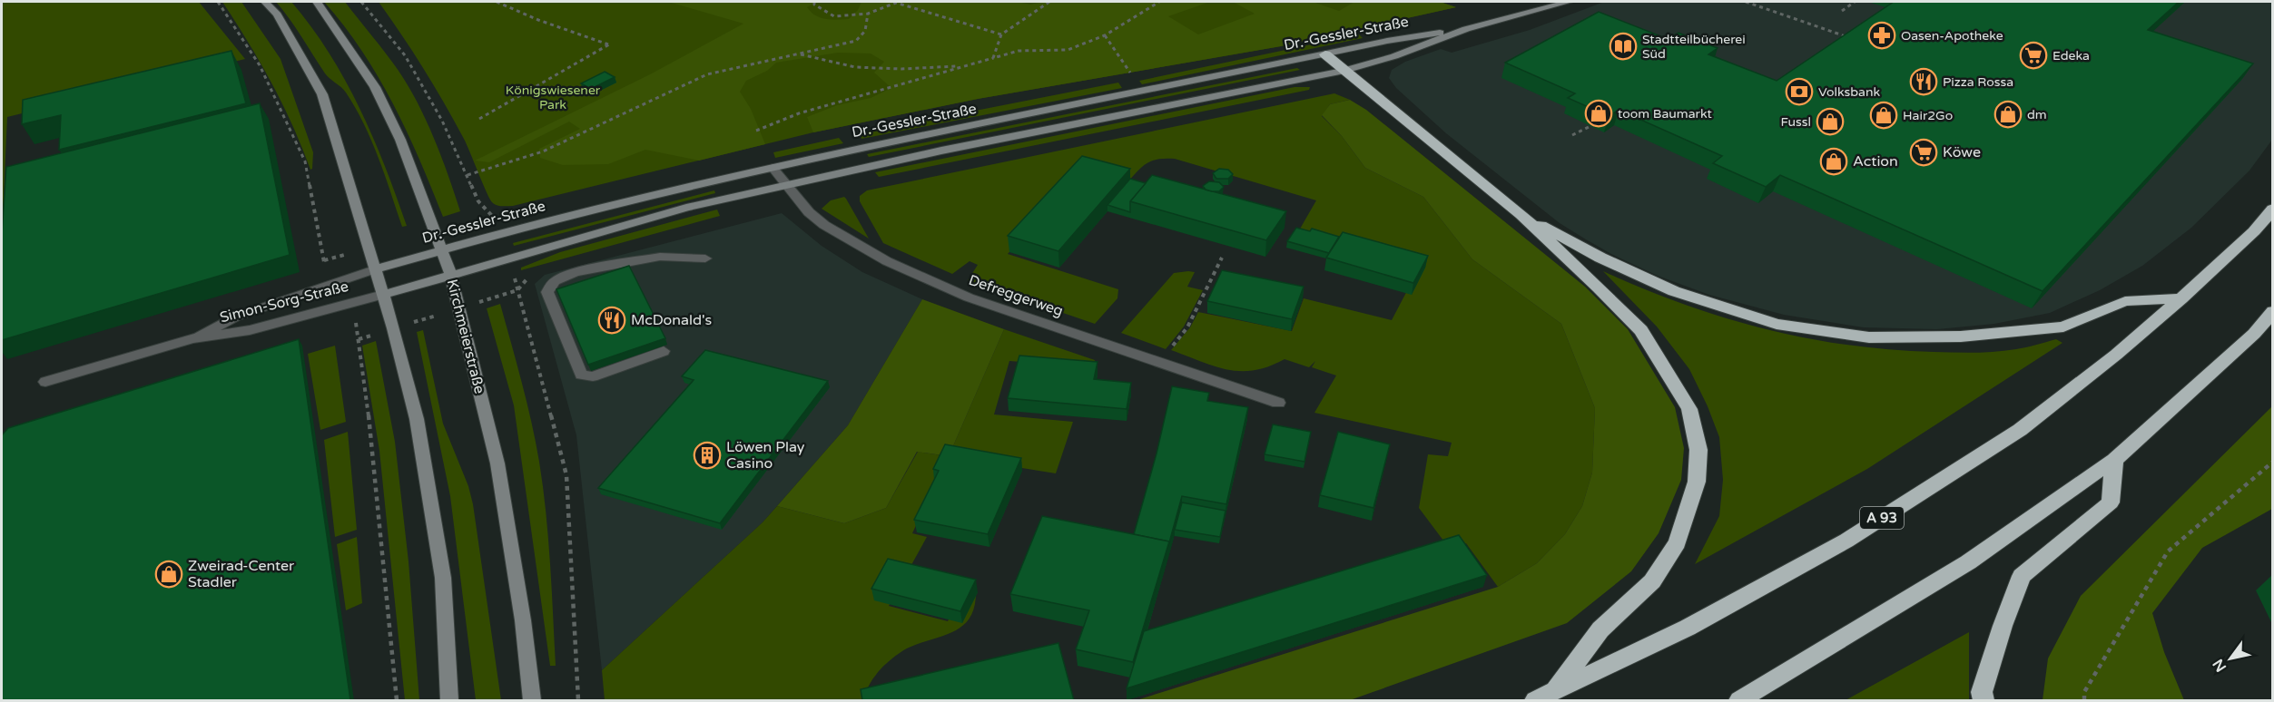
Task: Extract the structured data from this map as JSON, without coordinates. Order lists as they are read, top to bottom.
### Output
{
  "streets": {
    "highway": ["A 93"],
    "main road": ["Dr.-Gessler-Straße", "Kirchmeierstraße"],
    "street": ["Defreggerweg", "Simon-Sorg-Straße"]
  },
  "crossings": [
    ["Dr.-Gessler-Straße", "Defreggerweg"],
    ["Dr.-Gessler-Straße", "Simon-Sorg-Straße"],
    ["Dr.-Gessler-Straße", "Kirchmeierstraße"]
  ],
  "parks": ["Königswiesener Park"],
  "places": {
    "pharmacy": ["Oasen-Apotheke"],
    "library": ["Stadtteilbücherei Süd"],
    "supermarket": ["Edeka", "Köwe"],
    "restaurant": ["Pizza Rossa", "McDonald's"],
    "bank": ["Volksbank"],
    "shop": [
      "toom Baumarkt",
      "dm",
      "Hair2Go",
      "Fussl",
      "Action",
      "Zweirad-Center Stadler"
    ],
    "building": ["Löwen Play Casino"]
  },
  "north": "bottom left"
}
